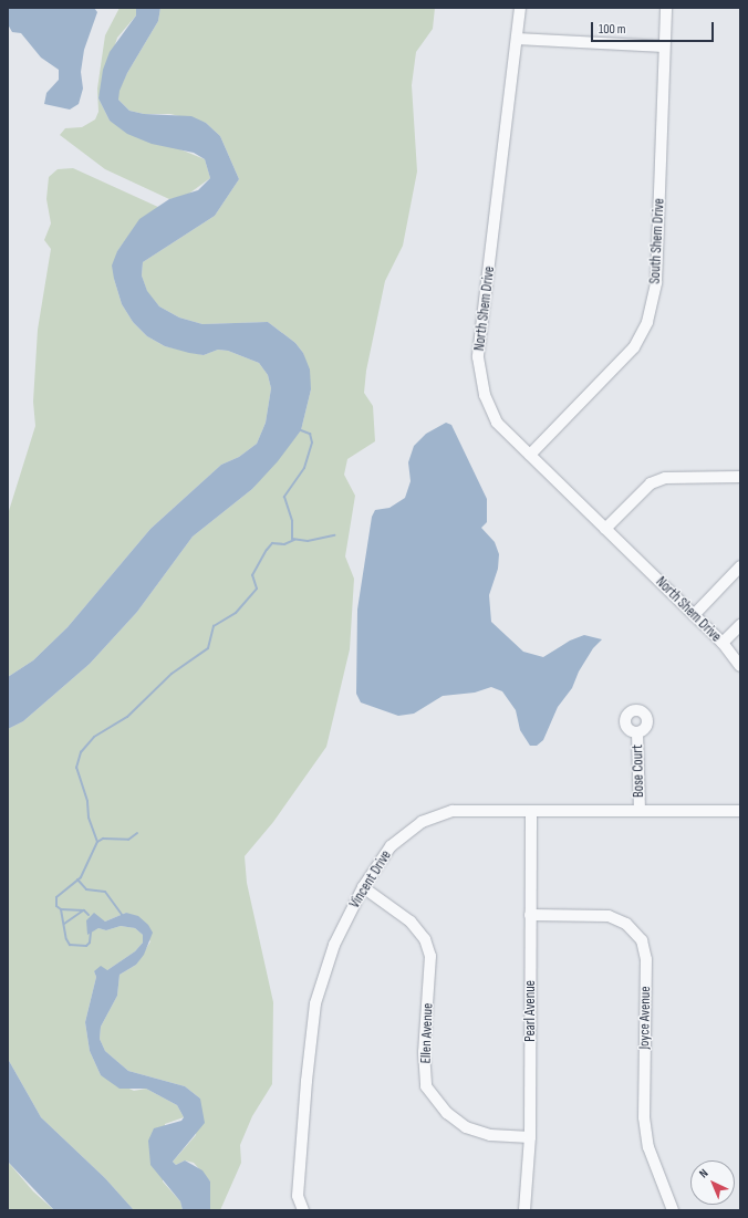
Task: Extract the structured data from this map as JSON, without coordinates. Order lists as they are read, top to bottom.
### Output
{
  "streets": {
    "street": [
      "South Shem Drive",
      "North Shem Drive",
      "Bose Court",
      "Vincent Drive",
      "Pearl Avenue",
      "Joyce Avenue",
      "Ellen Avenue"
    ]
  },
  "crossings": [
    ["South Shem Drive", "North Shem Drive"],
    ["Bose Court", "Vincent Drive"],
    ["Vincent Drive", "Pearl Avenue"],
    ["Vincent Drive", "Ellen Avenue"],
    ["Pearl Avenue", "Joyce Avenue"],
    ["Pearl Avenue", "Ellen Avenue"]
  ],
  "scale_bar": "100 m",
  "north": "top left"
}
